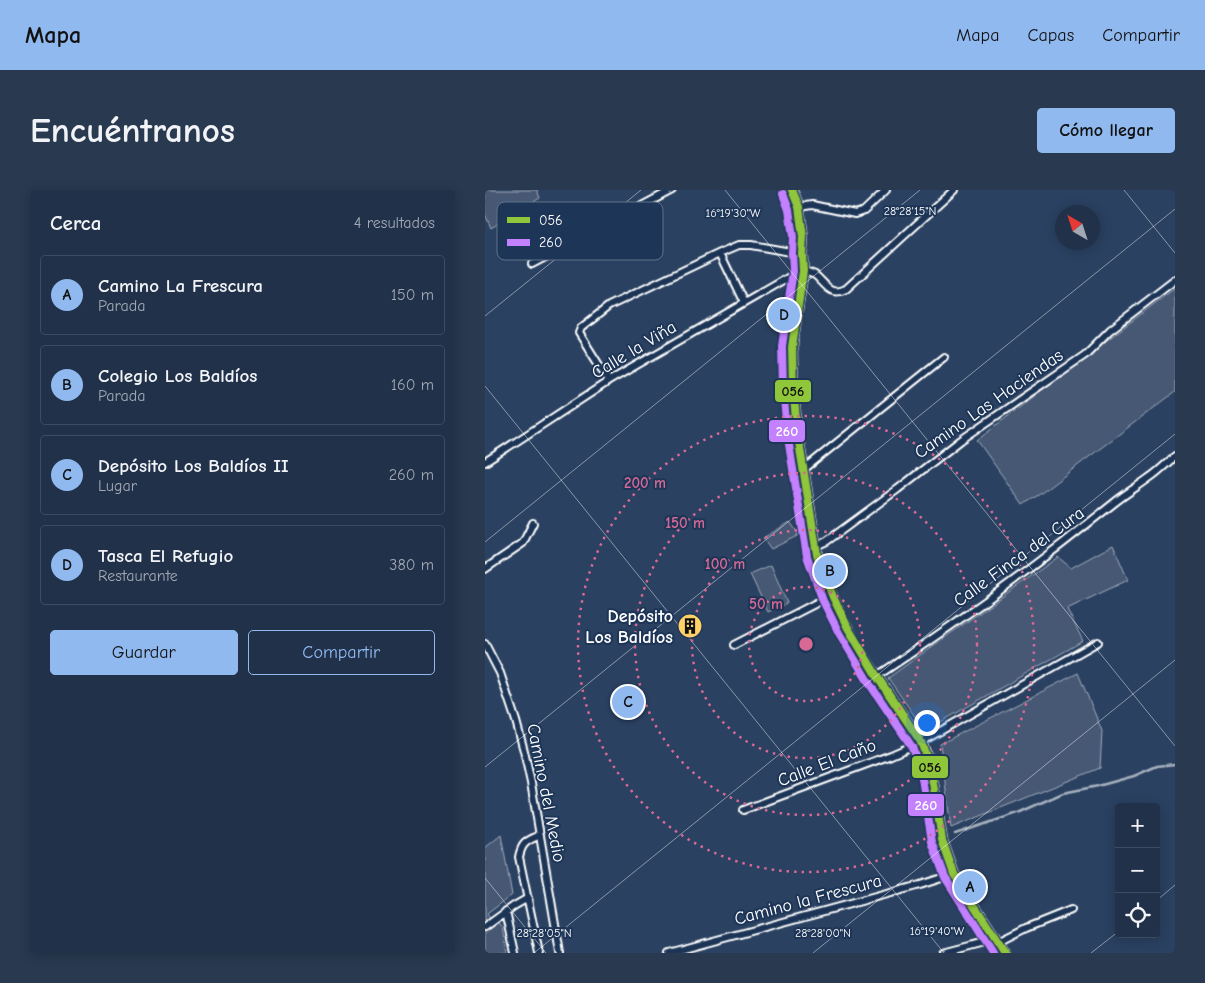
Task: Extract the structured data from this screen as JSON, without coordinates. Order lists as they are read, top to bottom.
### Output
{
  "streets": {
    "street": [
      "Calle la Viña",
      "Camino Las Haciendas",
      "Calle Finca del Cura",
      "Calle El Caño",
      "Camino del Medio",
      "Camino la Frescura"
    ]
  },
  "places": {
    "building": ["Depósito Los Baldíos"]
  },
  "lines": ["transit line 056", "transit line 260"],
  "legend": ["056", "260"],
  "north": "top left",
  "page": {
    "header": "Mapa",
    "nav": ["Mapa", "Capas", "Compartir"],
    "buttons": [
      "Cómo llegar",
      ["Guardar", "Compartir"]
    ],
    "title": "Encuéntranos",
    "heading": ["Cerca", "4 resultados"],
    "list": [
      {
        "mark": "A",
        "name": "Camino La Frescura",
        "note": "Parada",
        "value": "150 m"
      },
      {
        "mark": "B",
        "name": "Colegio Los Baldíos",
        "note": "Parada",
        "value": "160 m"
      },
      {
        "mark": "C",
        "name": "Depósito Los Baldíos II",
        "note": "Lugar",
        "value": "260 m"
      },
      {
        "mark": "D",
        "name": "Tasca El Refugio",
        "note": "Restaurante",
        "value": "380 m"
      }
    ],
    "pins": [
      "D",
      "B",
      "C",
      "A"
    ],
    "map_buttons": ["+", "−"]
  },
  "coordinates": [
    "28°28'15\"N",
    "16°19'30\"W",
    "16°19'40\"W",
    "28°28'05\"N",
    "28°28'00\"N"
  ],
  "rings": [
    "200 m",
    "150 m",
    "100 m",
    "50 m"
  ]
}
